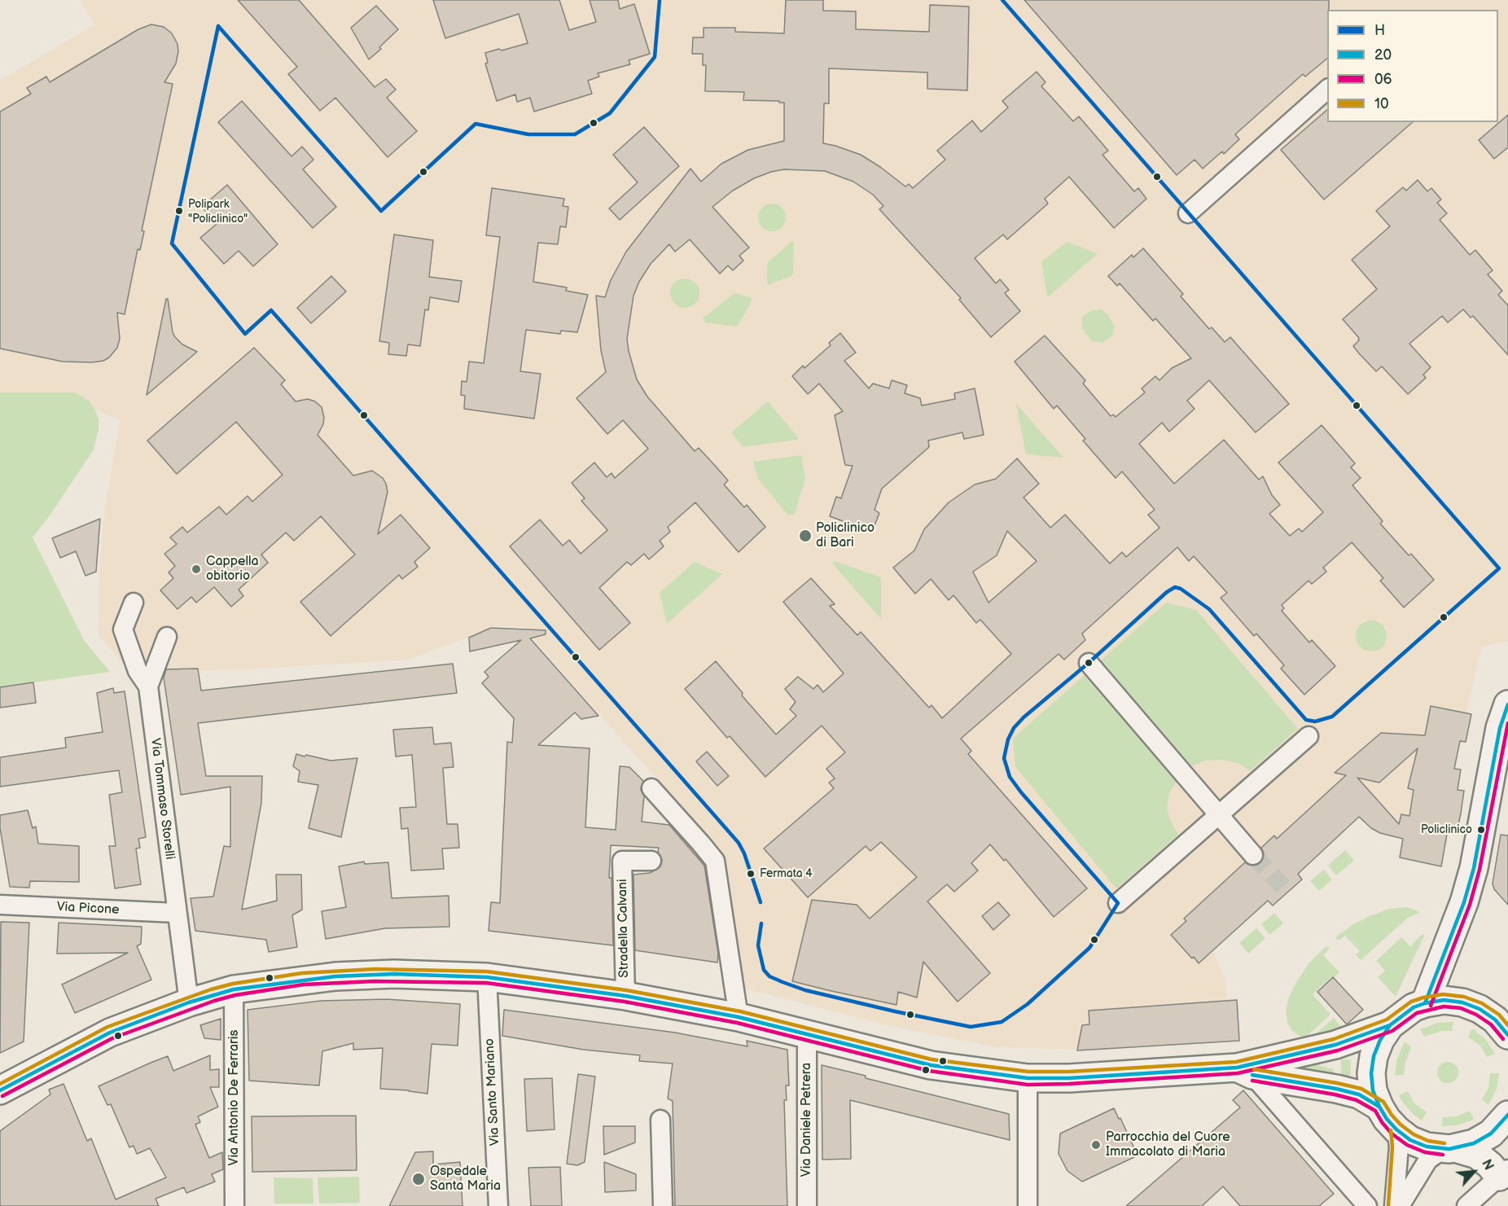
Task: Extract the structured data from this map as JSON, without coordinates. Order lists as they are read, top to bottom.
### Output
{
  "streets": {
    "street": [
      "Via Tommaso Storelli",
      "Via Picone",
      "Stradella Calvani",
      "Via Santo Mariano",
      "Via Antonio De Ferraris",
      "Via Daniele Petrera"
    ]
  },
  "crossings": [
    ["Via Tommaso Storelli", "Via Picone"]
  ],
  "places": [
    "Polipark \"Policlinico\"",
    "Policlinico di Bari",
    "Cappella obitorio",
    "Policlinico",
    "Fermata 4",
    "Parrocchia del Cuore Immacolato di Maria",
    "Ospedale Santa Maria"
  ],
  "lines": [
    "transit line H",
    "transit line 20",
    "transit line 06",
    "transit line 10"
  ],
  "legend": [
    "H",
    "20",
    "06",
    "10"
  ],
  "north": "top right"
}
